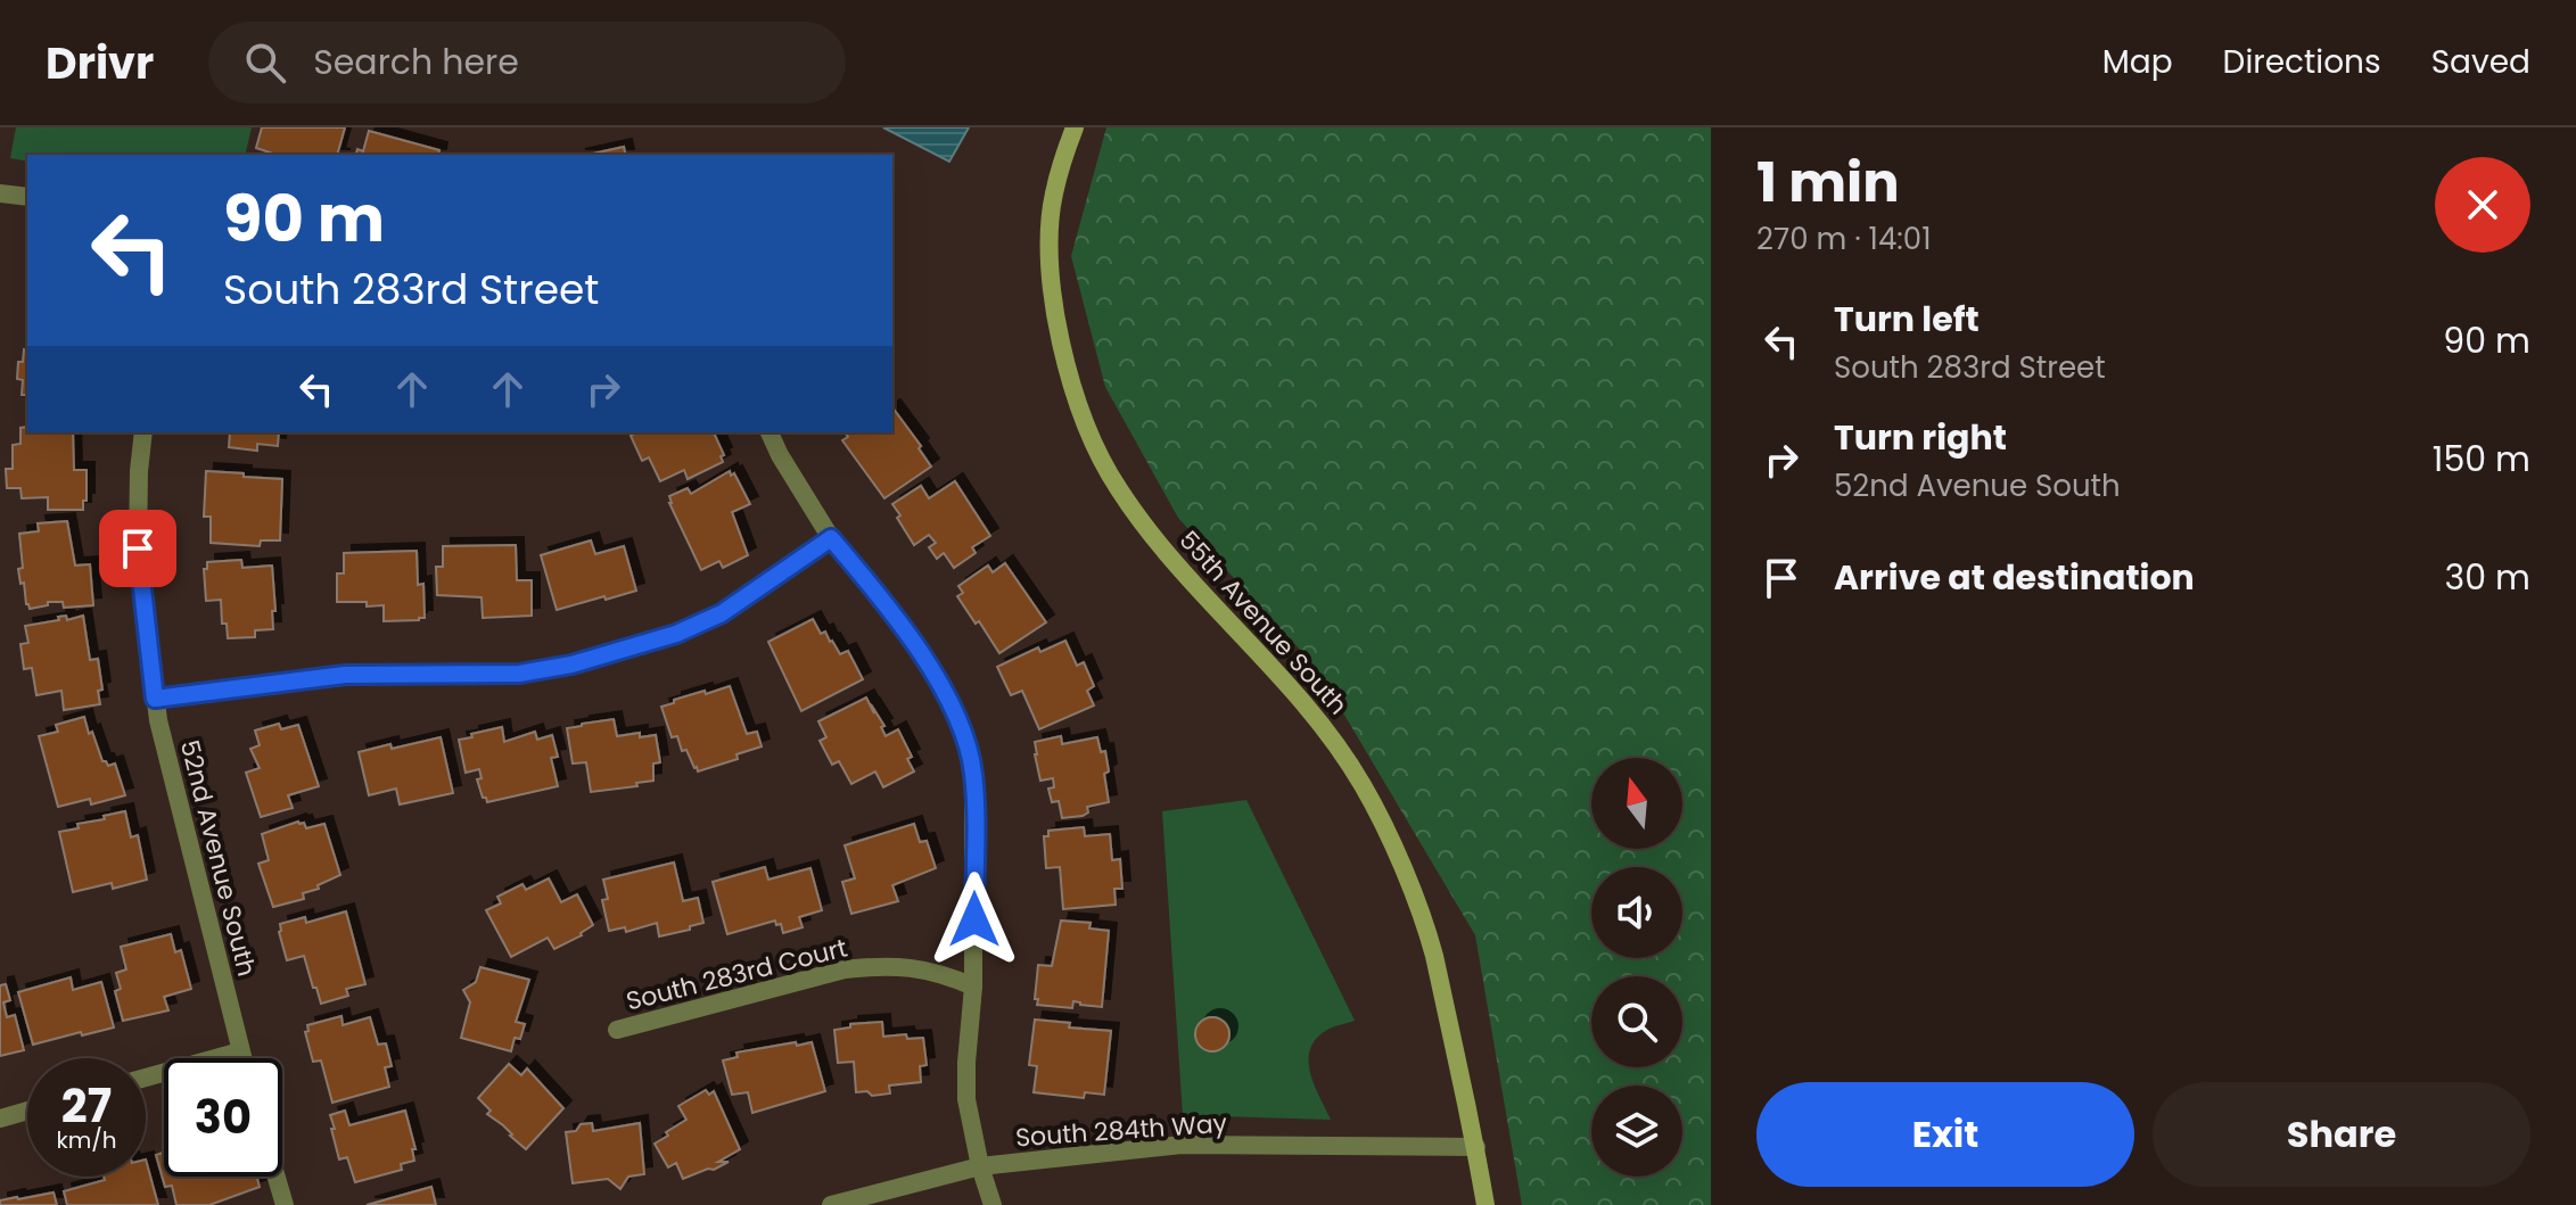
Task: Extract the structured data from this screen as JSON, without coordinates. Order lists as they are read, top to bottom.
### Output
{
  "streets": {
    "street": [
      "55th Avenue South",
      "52nd Avenue South",
      "South 283rd Court",
      "South 284th Way"
    ]
  },
  "crossings": [
    ["55th Avenue South", "South 284th Way"]
  ],
  "north": "top",
  "page": {
    "header": "Drivr",
    "search": "Search here",
    "nav": ["Map", "Directions", "Saved"],
    "heading": ["1 min", "270 m · 14:01"],
    "turn": ["90 m", "South 283rd Street"],
    "list": [
      {
        "name": "Turn left",
        "note": "South 283rd Street",
        "value": "90 m"
      },
      {
        "name": "Turn right",
        "note": "52nd Avenue South",
        "value": "150 m"
      },
      {
        "name": "Arrive at destination",
        "value": "30 m"
      }
    ],
    "speed": "27 km/h",
    "limit": "30",
    "buttons": ["Exit", "Share"]
  }
}
